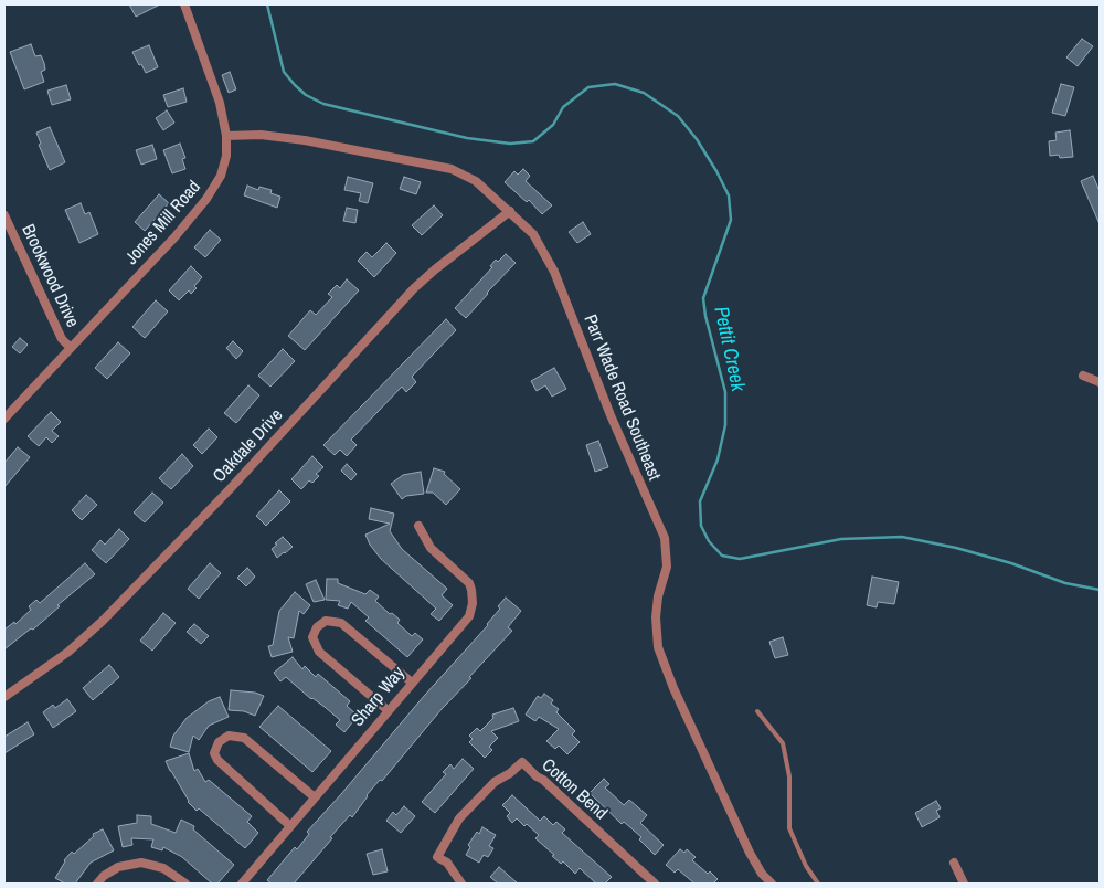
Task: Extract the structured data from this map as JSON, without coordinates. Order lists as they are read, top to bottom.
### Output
{
  "streets": {
    "street": [
      "Jones Mill Road",
      "Brookwood Drive",
      "Parr Wade Road Southeast",
      "Oakdale Drive",
      "Sharp Way",
      "Cotton Bend"
    ]
  },
  "crossings": [
    ["Jones Mill Road", "Brookwood Drive"],
    ["Jones Mill Road", "Parr Wade Road Southeast"],
    ["Parr Wade Road Southeast", "Oakdale Drive"]
  ],
  "water": ["Pettit Creek"]
}
